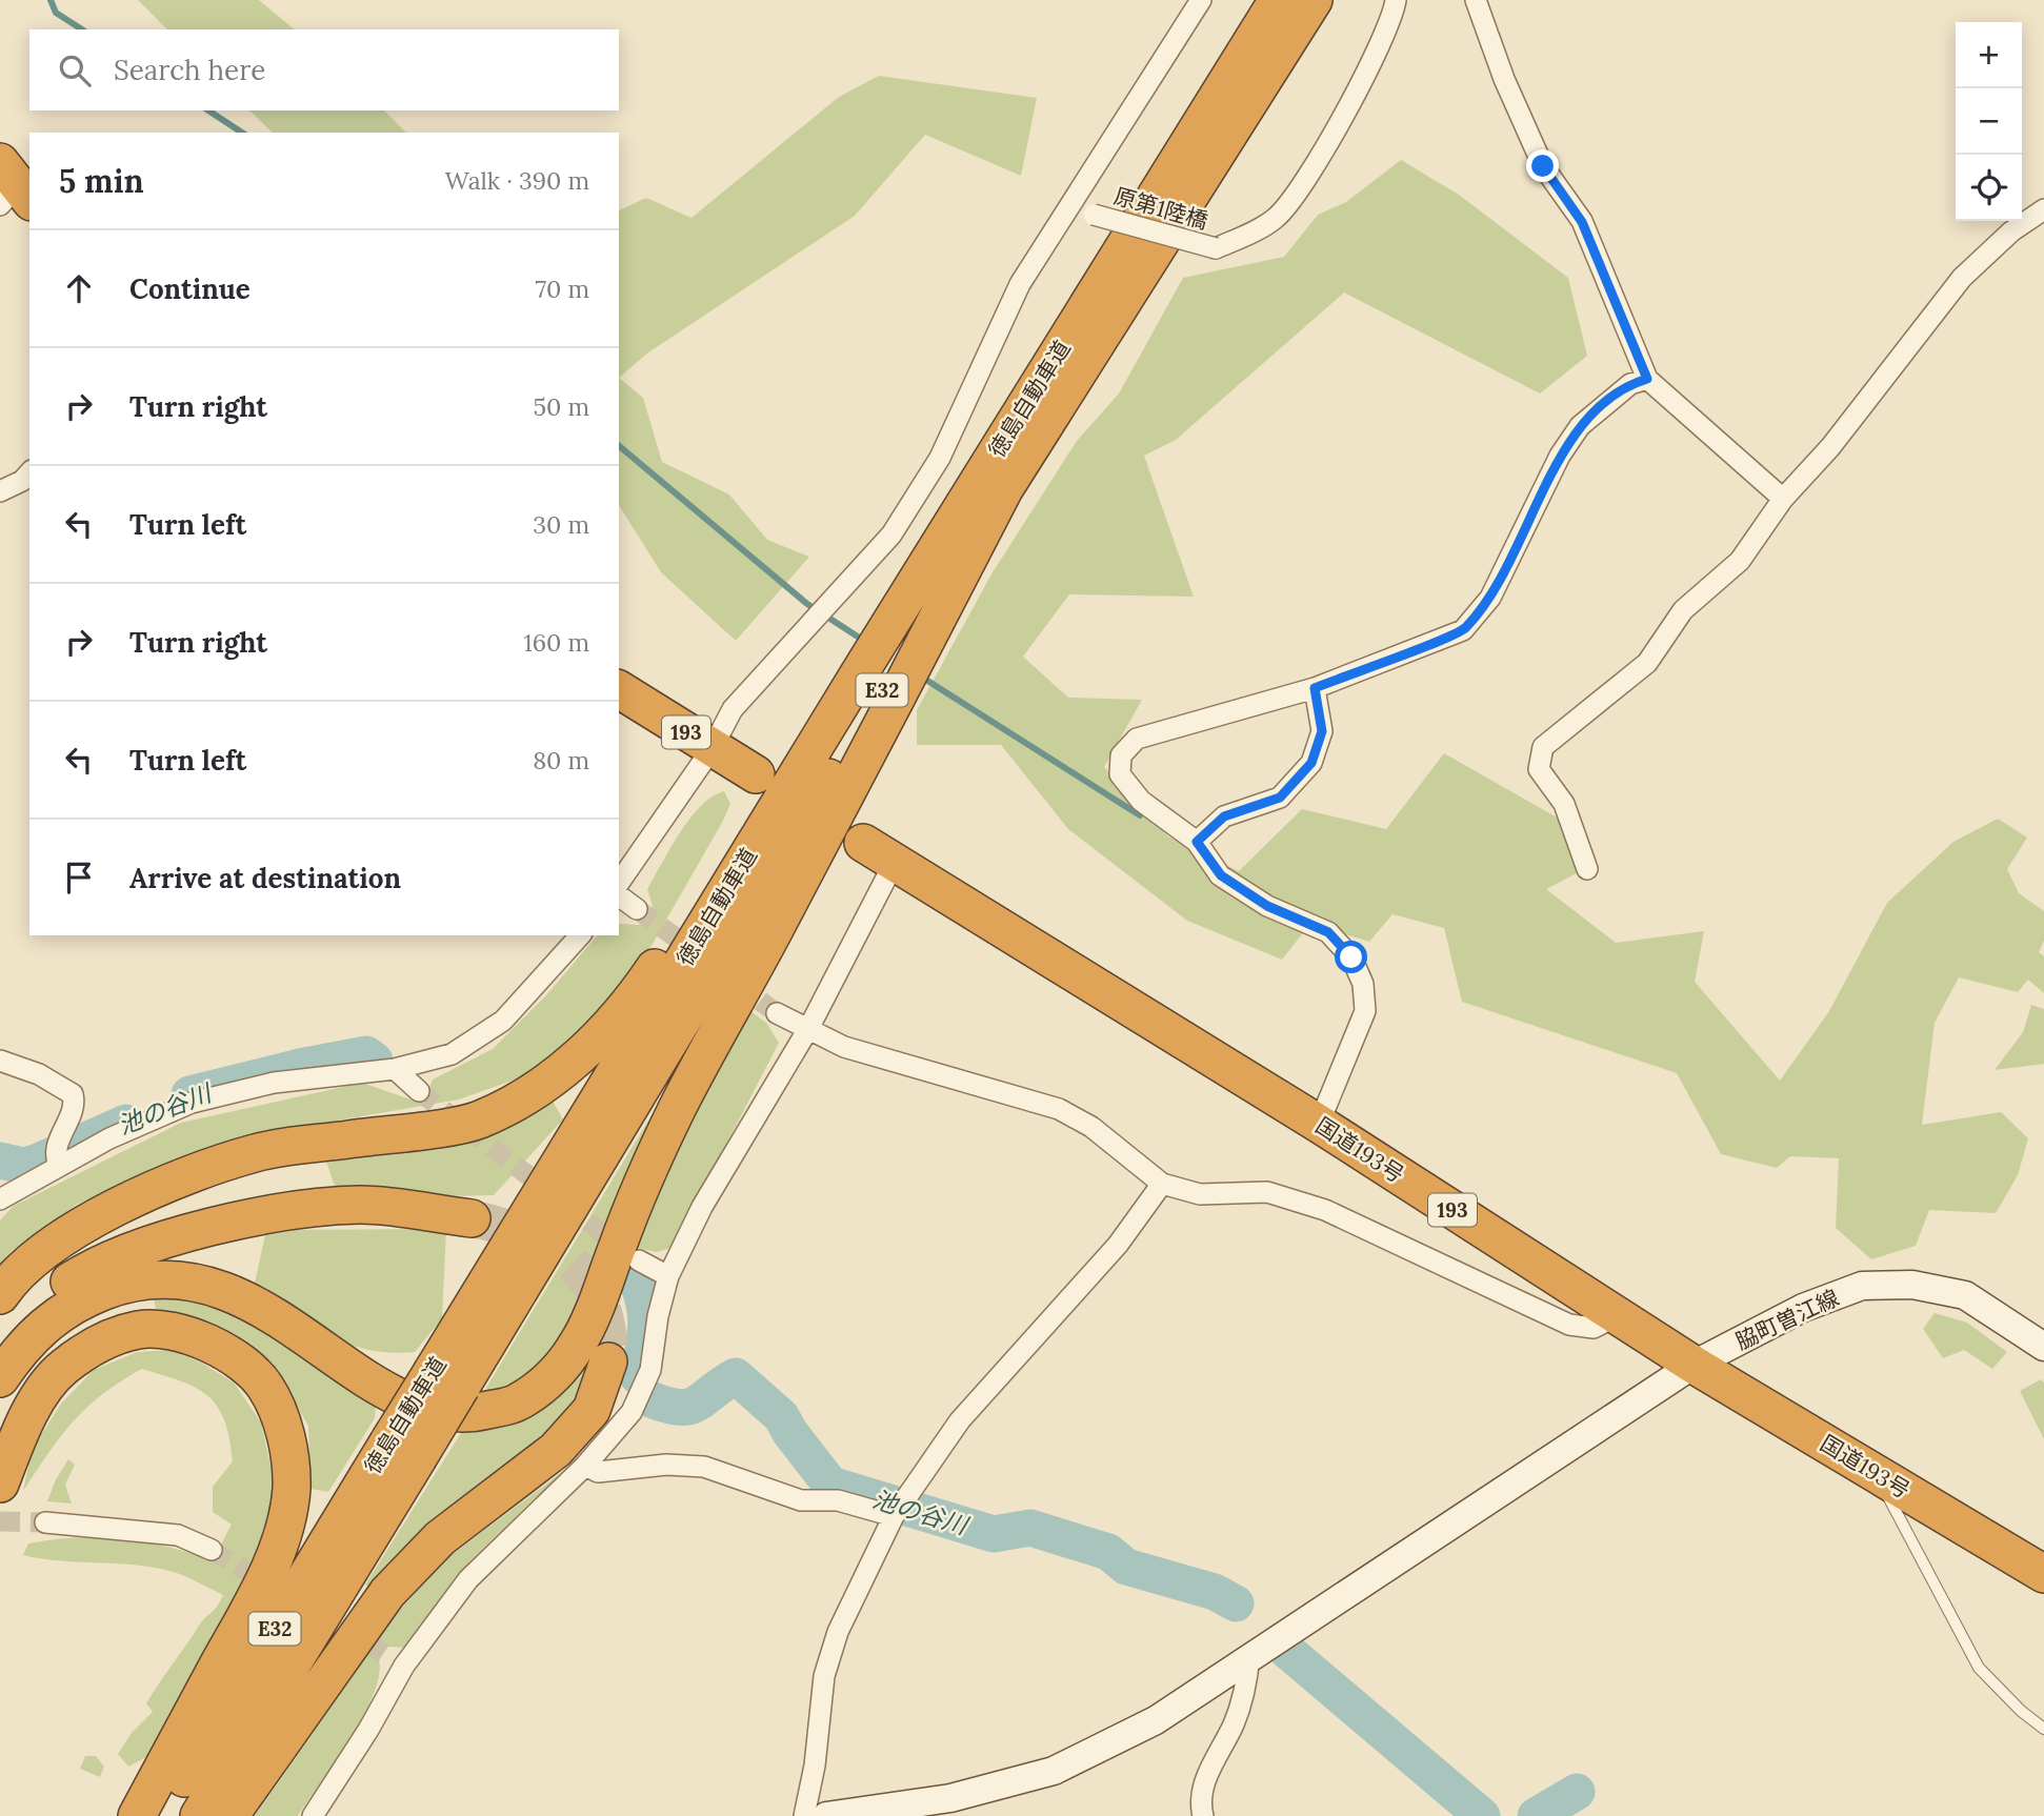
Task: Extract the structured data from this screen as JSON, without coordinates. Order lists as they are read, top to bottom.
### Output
{
  "streets": {
    "highway": [
      "徳島自動車道",
      "E32",
      "193",
      "国道193号"
    ],
    "street": ["原第1陸橋", "脇町曽江線"]
  },
  "crossings": [
    ["国道193号", "脇町曽江線"]
  ],
  "water": ["池の谷川"],
  "page": {
    "map_buttons": ["+", "−"],
    "search": "Search here",
    "heading": ["5 min", "Walk · 390 m"],
    "list": [
      ["Continue", "70 m"],
      ["Turn right", "50 m"],
      ["Turn left", "30 m"],
      ["Turn right", "160 m"],
      ["Turn left", "80 m"],
      "Arrive at destination"
    ]
  }
}
